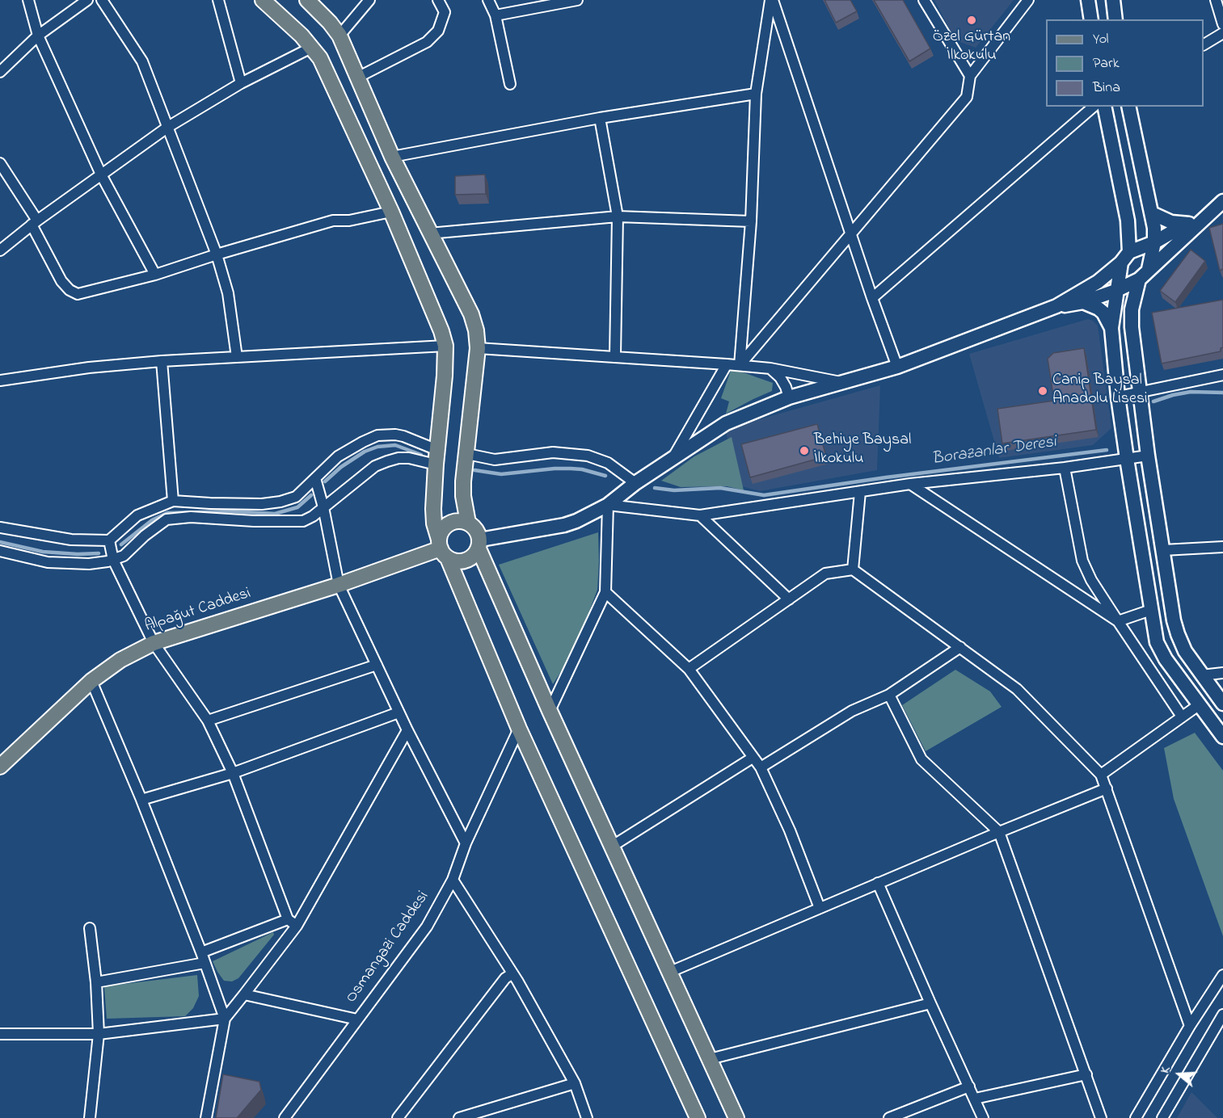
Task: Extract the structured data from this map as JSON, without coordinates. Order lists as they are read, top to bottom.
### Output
{
  "streets": {
    "main road": ["Alpağut Caddesi"],
    "street": ["Osmangazi Caddesi"]
  },
  "water": ["Borazanlar Deresi"],
  "places": ["Özel Gürtan İlkokulu", "Canip Baysal Anadolu Lisesi", "Behiye Baysal İlkokulu"],
  "legend": ["Yol", "Park", "Bina"],
  "north": "left"
}
